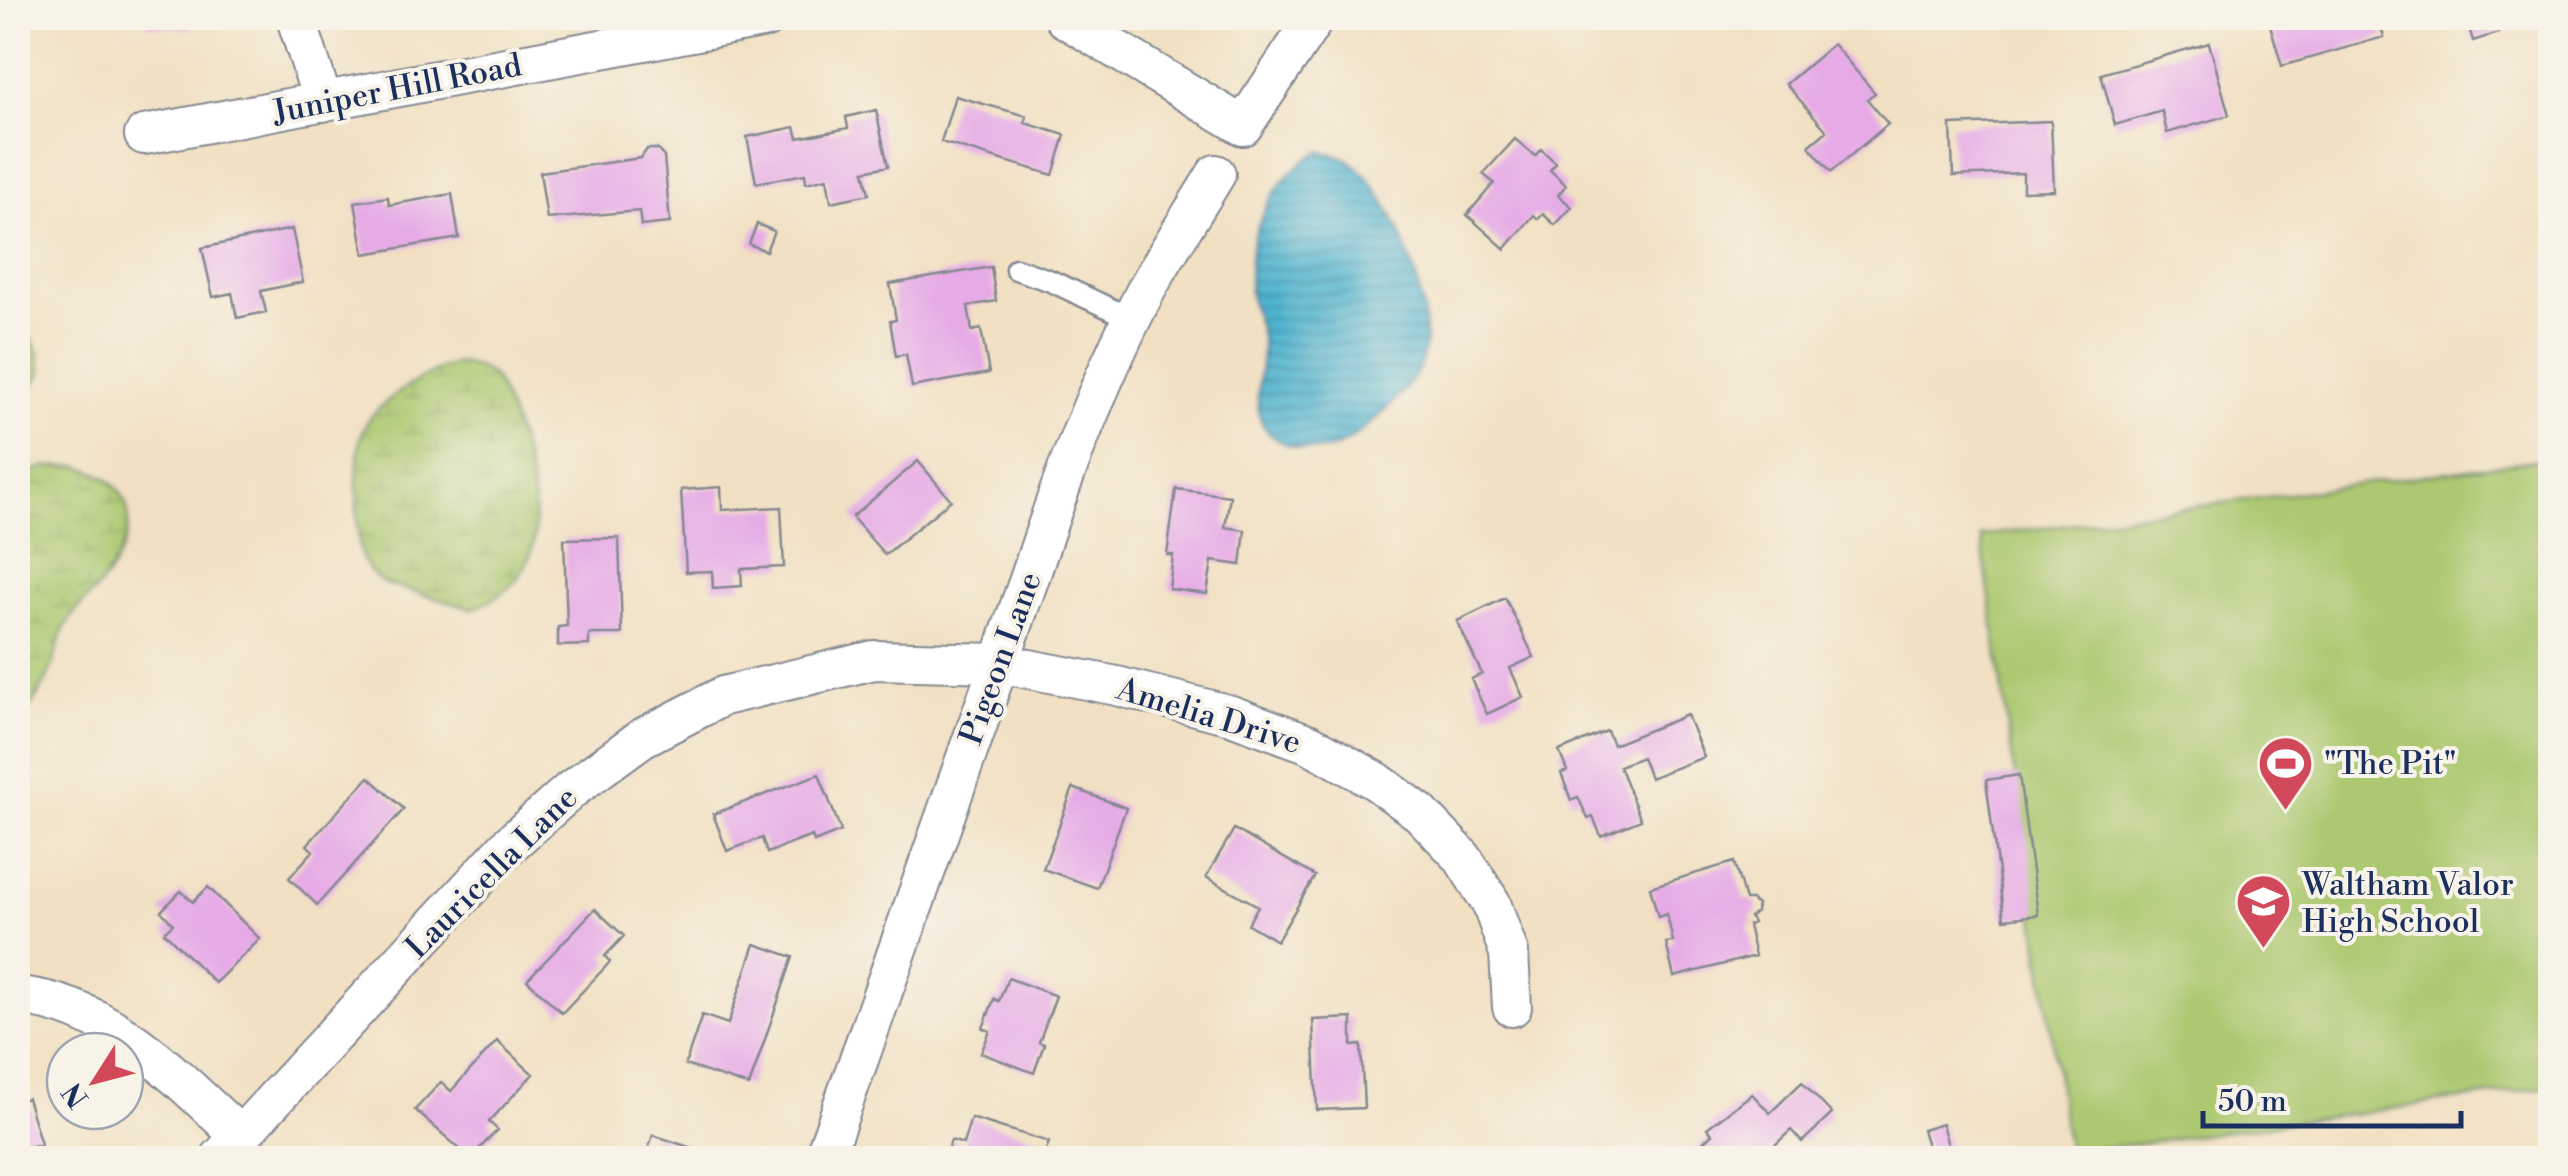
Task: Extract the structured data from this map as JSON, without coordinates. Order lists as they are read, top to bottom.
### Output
{
  "streets": {
    "street": [
      "Juniper Hill Road",
      "Pigeon Lane",
      "Amelia Drive",
      "Lauricella Lane"
    ]
  },
  "crossings": [
    ["Pigeon Lane", "Amelia Drive"],
    ["Pigeon Lane", "Lauricella Lane"],
    ["Amelia Drive", "Lauricella Lane"]
  ],
  "places": {
    "sports": ["\"The Pit\""],
    "school or university": ["Waltham Valor High School"]
  },
  "scale_bar": "50 m",
  "north": "bottom left"
}
